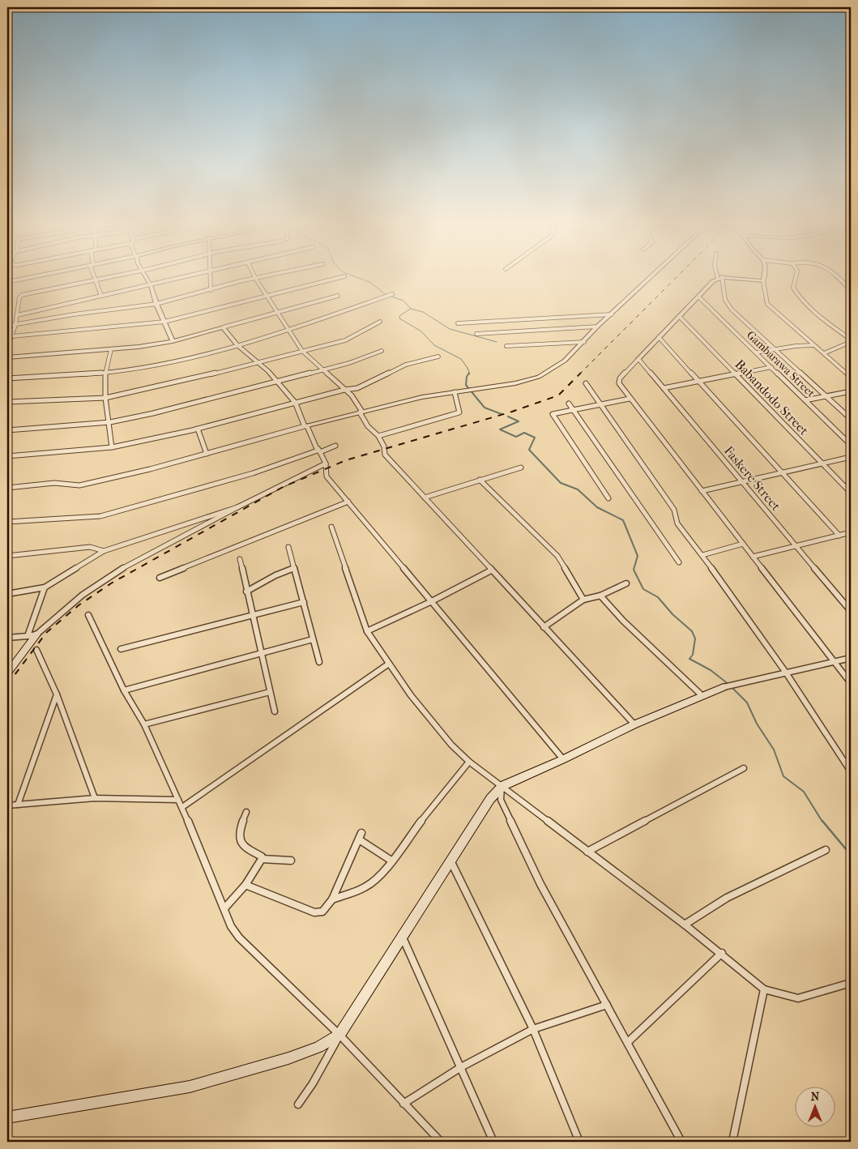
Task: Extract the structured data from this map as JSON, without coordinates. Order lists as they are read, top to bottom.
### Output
{
  "streets": {
    "street": ["Gambarawa Street", "Babandodo Street", "Faskere Street"]
  },
  "north": "top"
}
